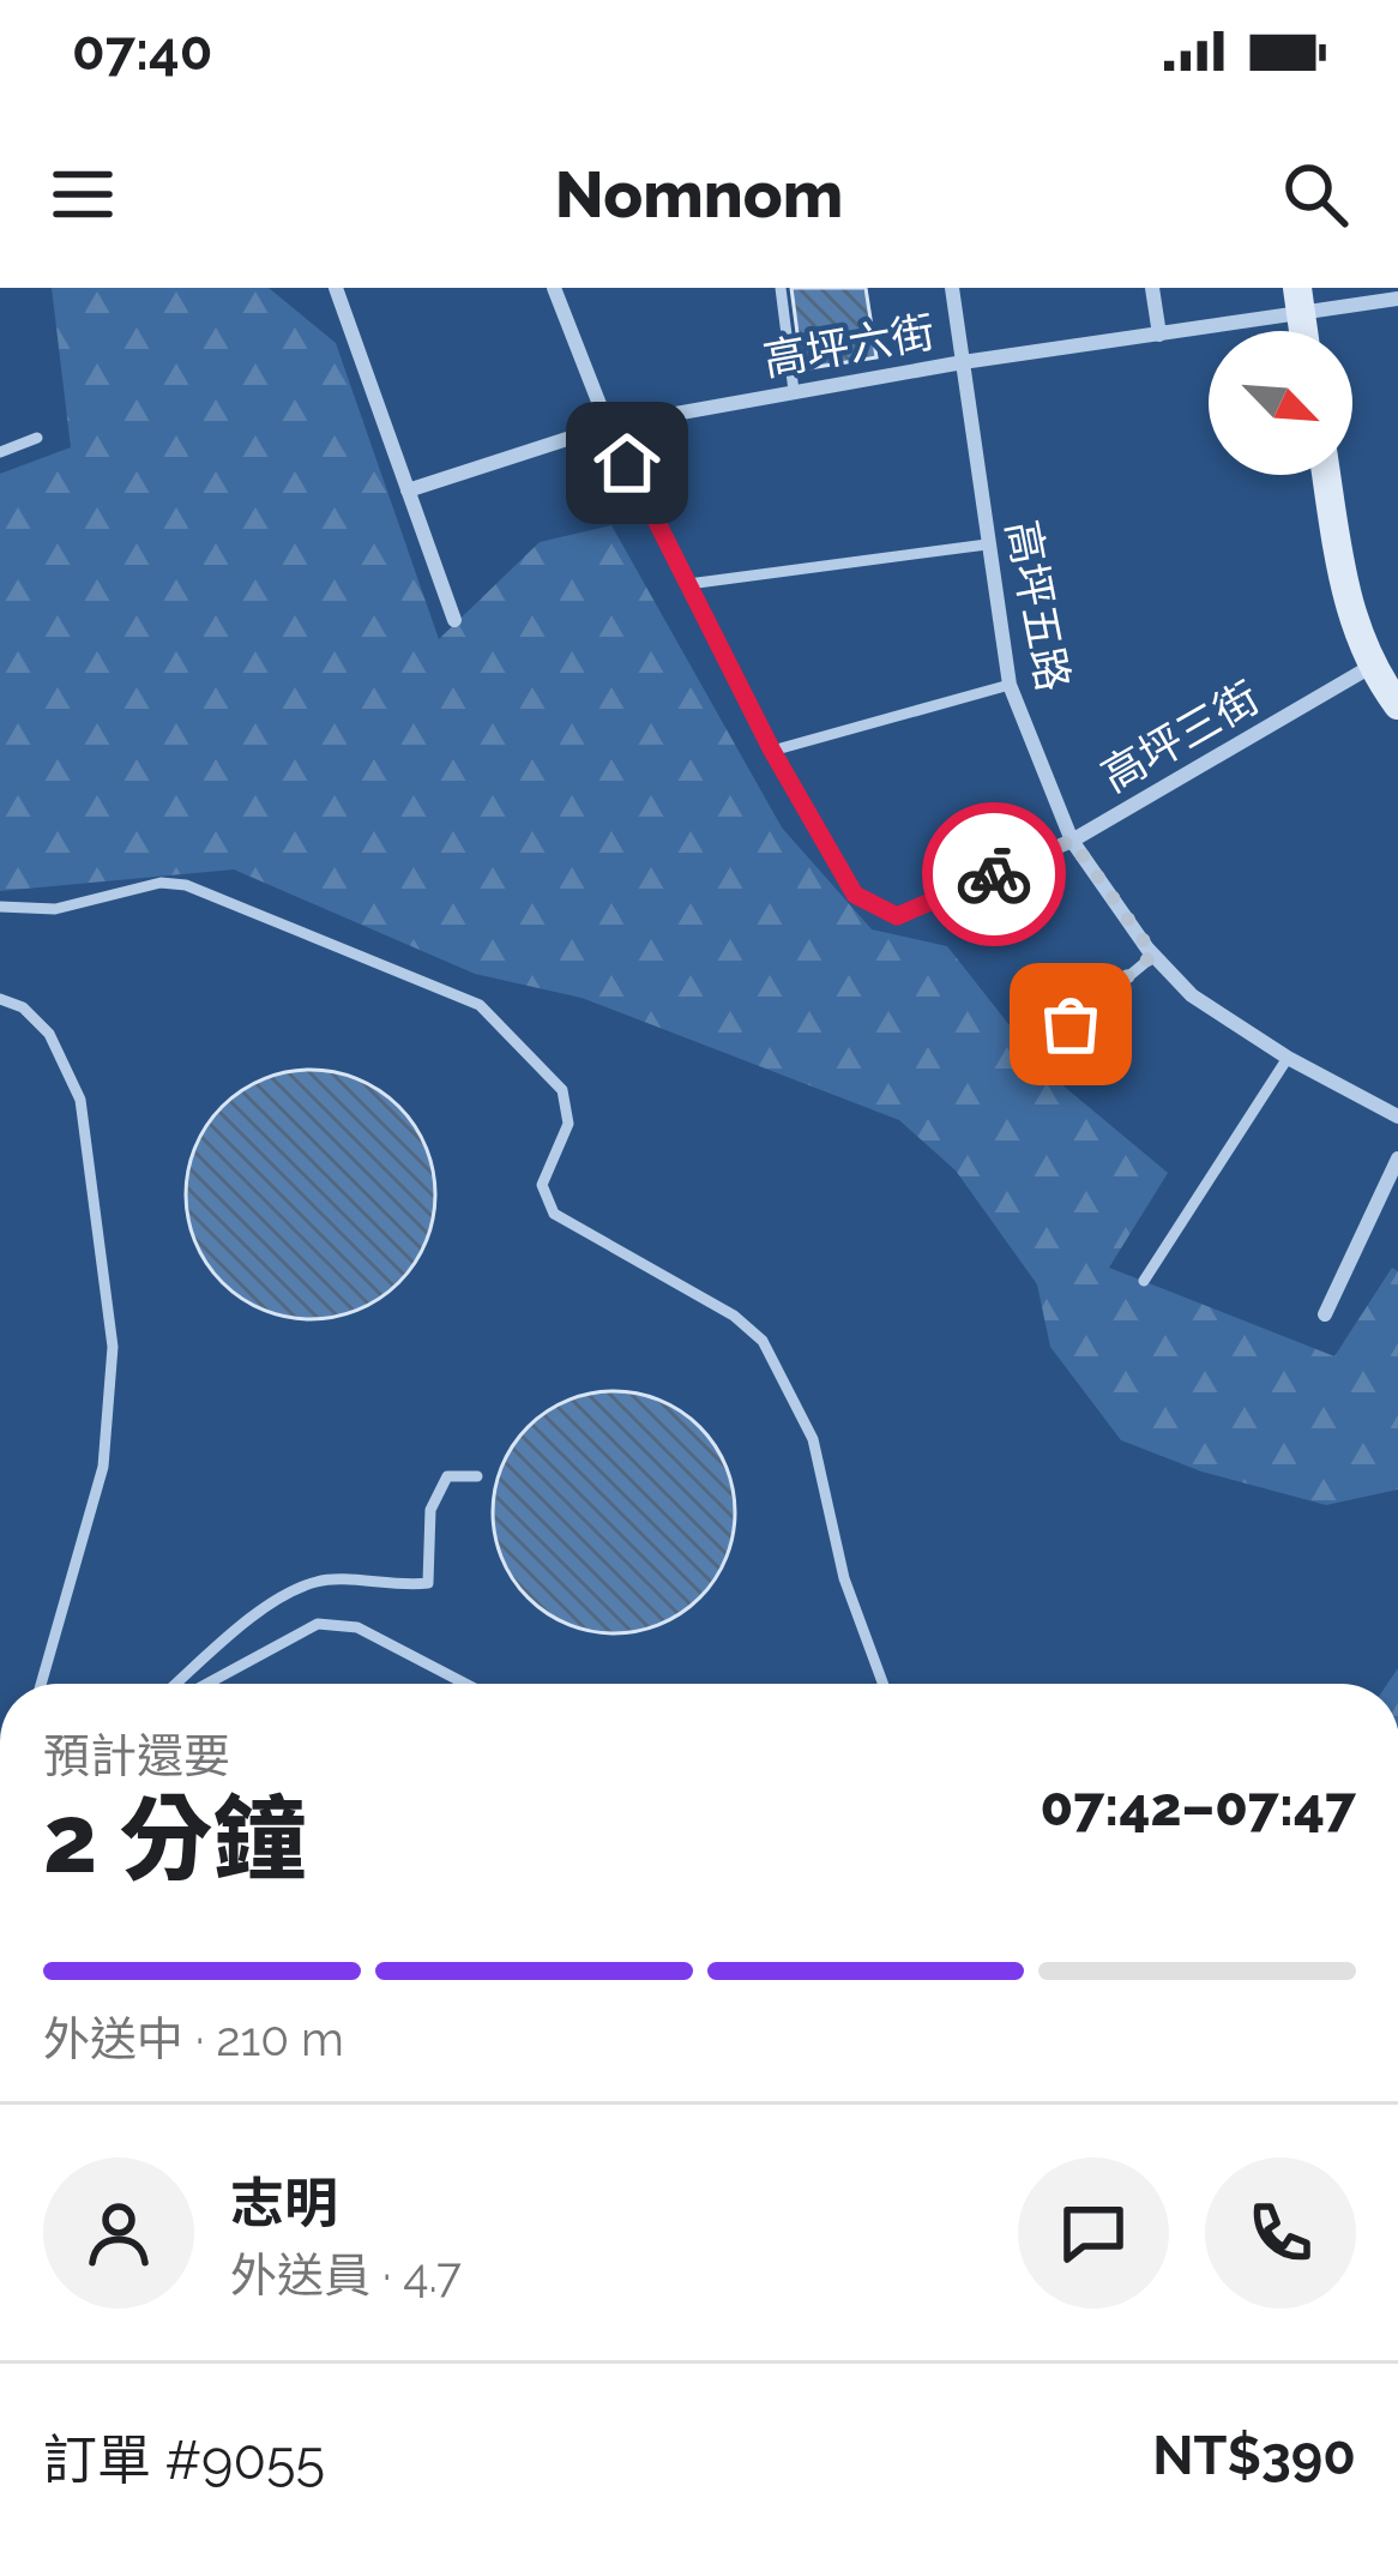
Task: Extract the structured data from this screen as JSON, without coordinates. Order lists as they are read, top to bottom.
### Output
{
  "streets": {
    "street": ["高坪六街", "高坪五路", "高坪三街"]
  },
  "crossings": [
    ["高坪六街", "高坪五路"],
    ["高坪六街", "高坪三街"],
    ["高坪五路", "高坪三街"]
  ],
  "north": "bottom right",
  "page": {
    "status": "07:40",
    "header": "Nomnom",
    "heading": ["2 分鐘", "預計還要", "07:42–07:47"],
    "panel": [
      "志明",
      "外送員 · 4.7",
      "訂單 #9055",
      "NT$390"
    ],
    "bar": "外送中 · 210 m"
  }
}
